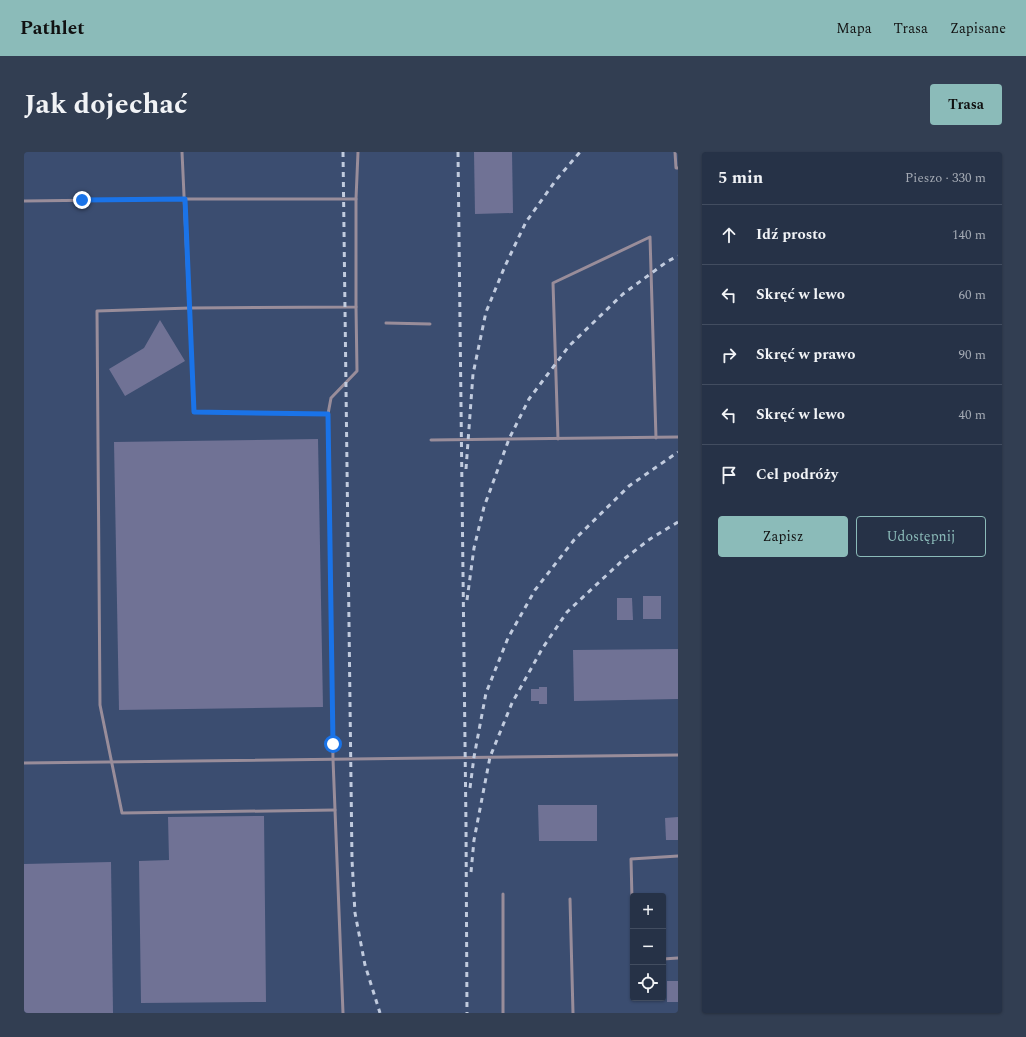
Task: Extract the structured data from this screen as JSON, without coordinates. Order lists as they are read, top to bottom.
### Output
{
  "page": {
    "header": "Pathlet",
    "nav": ["Mapa", "Trasa", "Zapisane"],
    "title": "Jak dojechać",
    "buttons": [
      "Trasa",
      ["Zapisz", "Udostępnij"]
    ],
    "heading": ["5 min", "Pieszo · 330 m"],
    "list": [
      ["Idź prosto", "140 m"],
      ["Skręć w lewo", "60 m"],
      ["Skręć w prawo", "90 m"],
      ["Skręć w lewo", "40 m"],
      "Cel podróży"
    ],
    "map_buttons": ["+", "−"]
  }
}
